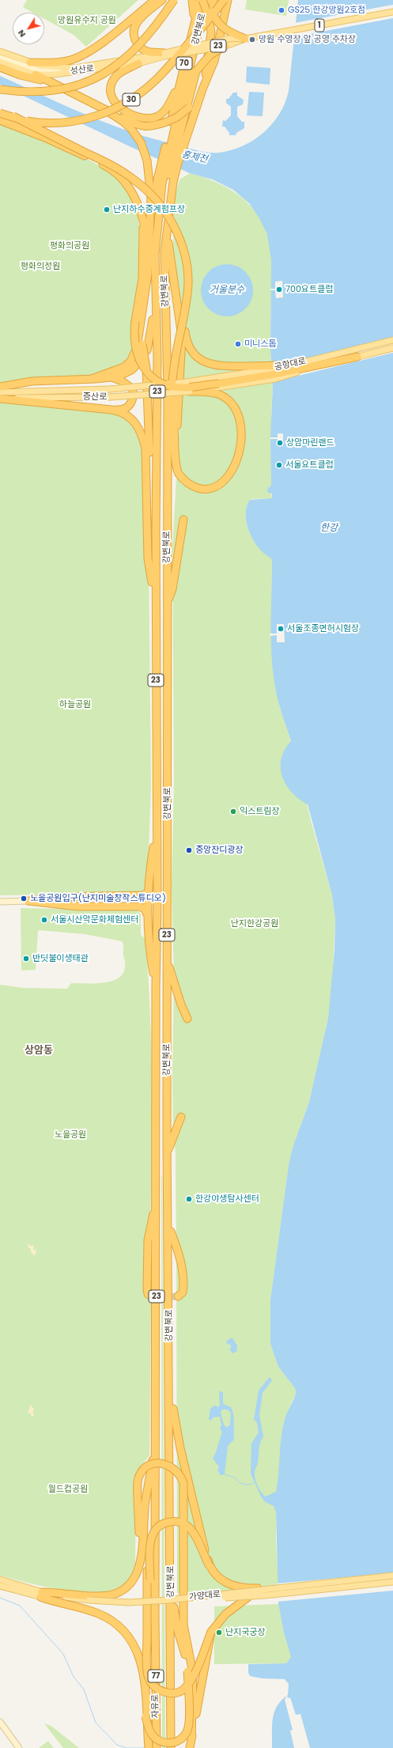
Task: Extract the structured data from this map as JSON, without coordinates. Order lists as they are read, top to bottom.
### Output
{
  "streets": {
    "highway": [
      "강변북로",
      "23",
      "70",
      "30",
      "77",
      "자유로"
    ],
    "main road": [
      "1",
      "성산로",
      "공항대로",
      "증산로",
      "가양대로"
    ]
  },
  "crossings": [
    ["1", "성산로"],
    ["강변북로", "70"],
    ["강변북로", "자유로"],
    ["공항대로", "증산로"]
  ],
  "districts": ["상암동"],
  "water": ["홍제천", "거울분수", "한강"],
  "parks": [
    "망원유수지 공원",
    "평화의공원",
    "평화의정원",
    "하늘공원",
    "난지한강공원",
    "노을공원",
    "월드컵공원"
  ],
  "places": [
    "GS25 한강망원2호점",
    "망원 수영장 앞 공영 주차장",
    "난지하수중계펌프장",
    "700요트클럽",
    "미니스톱",
    "상암마린랜드",
    "서울요트클럽",
    "서울조종면허시험장",
    "익스트림장",
    "중앙잔디광장",
    "노을공원입구(난지미술창작스튜디오)",
    "서울시산악문화체험센터",
    "반딧불이생태관",
    "한강야생탐사센터",
    "난지국궁장"
  ],
  "north": "bottom left"
}
